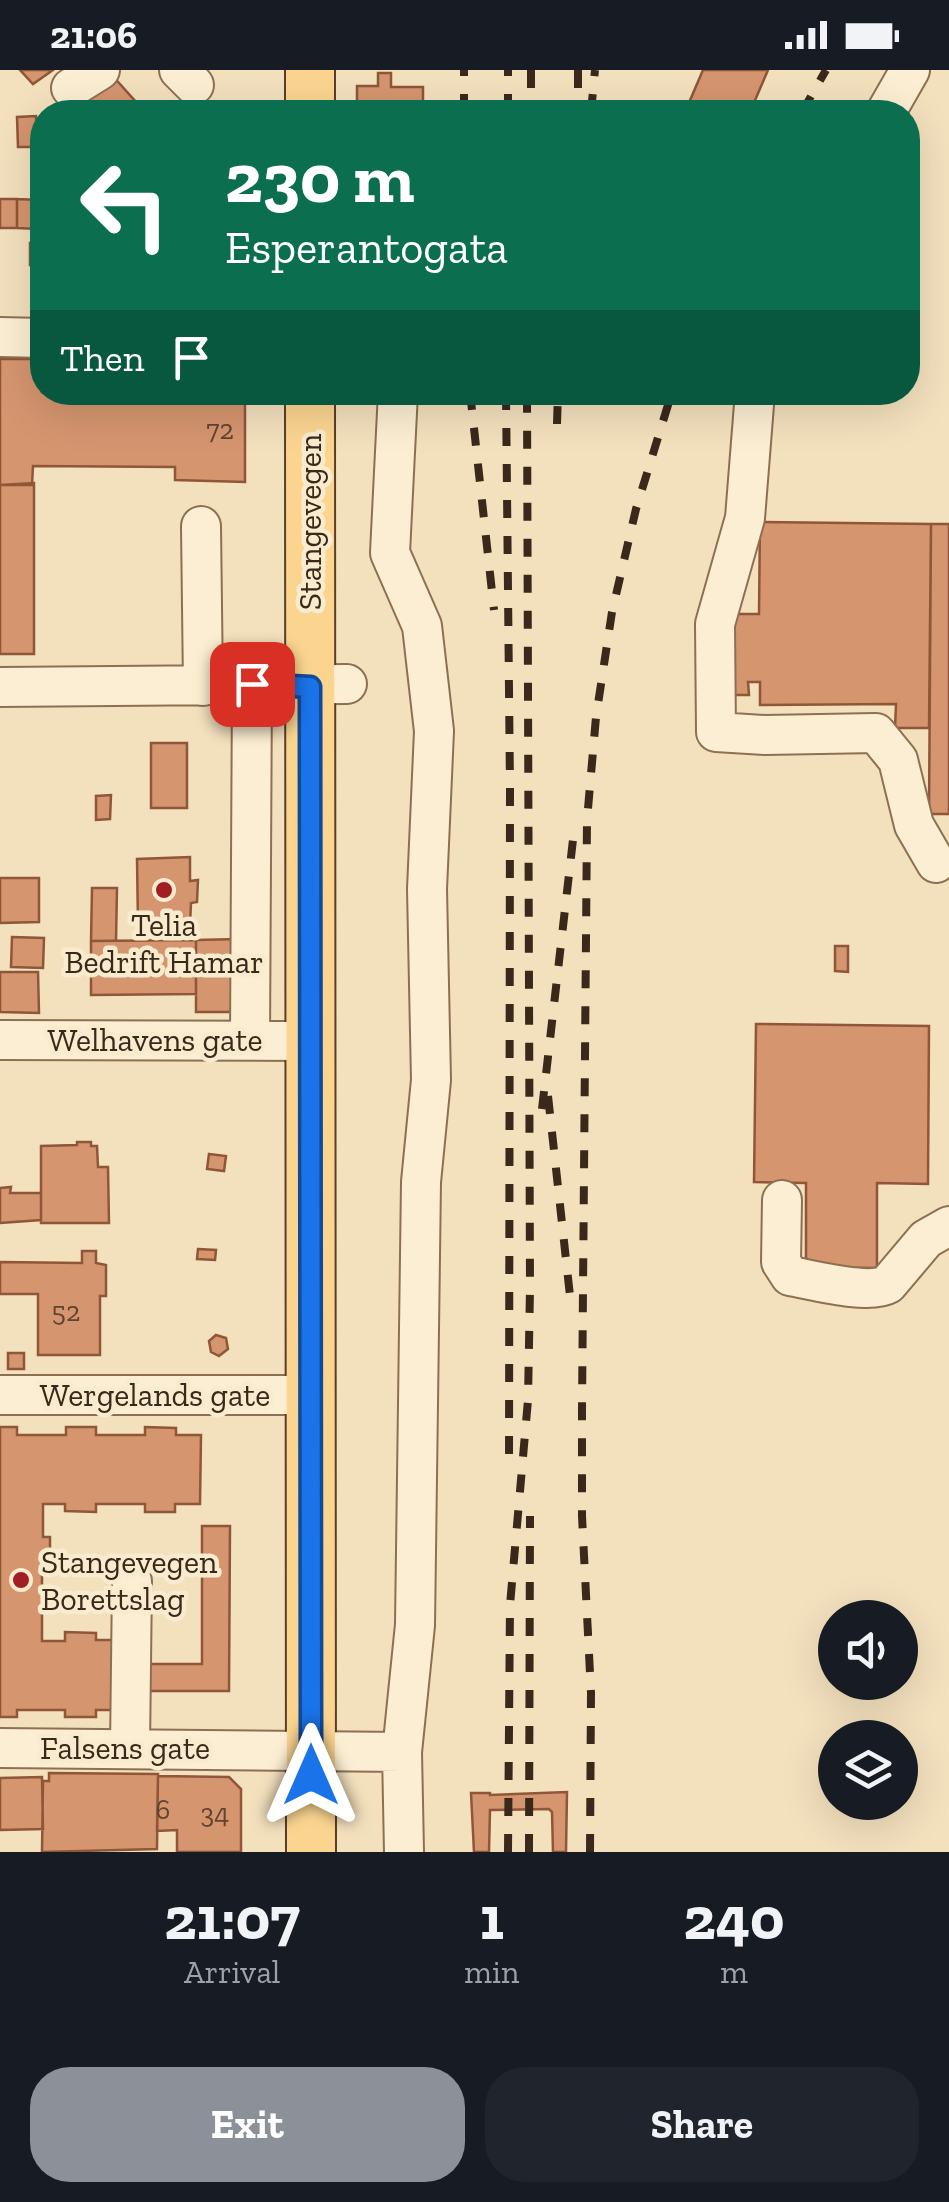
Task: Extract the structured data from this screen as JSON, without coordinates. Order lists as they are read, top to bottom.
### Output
{
  "streets": {
    "main road": ["Stangevegen"],
    "street": ["Welhavens gate", "Wergelands gate", "Falsens gate"]
  },
  "crossings": [
    ["Stangevegen", "Welhavens gate"],
    ["Stangevegen", "Wergelands gate"],
    ["Stangevegen", "Falsens gate"]
  ],
  "places": ["Telia Bedrift Hamar", "Stangevegen Borettslag"],
  "house_numbers": [
    "72",
    "52",
    "6",
    "34"
  ],
  "page": {
    "status": "21:06",
    "turn": ["230 m", "Esperantogata"],
    "then": "Then",
    "eta": [
      "21:07",
      "Arrival",
      "1",
      "min",
      "240",
      "m"
    ],
    "buttons": ["Exit", "Share"]
  }
}
